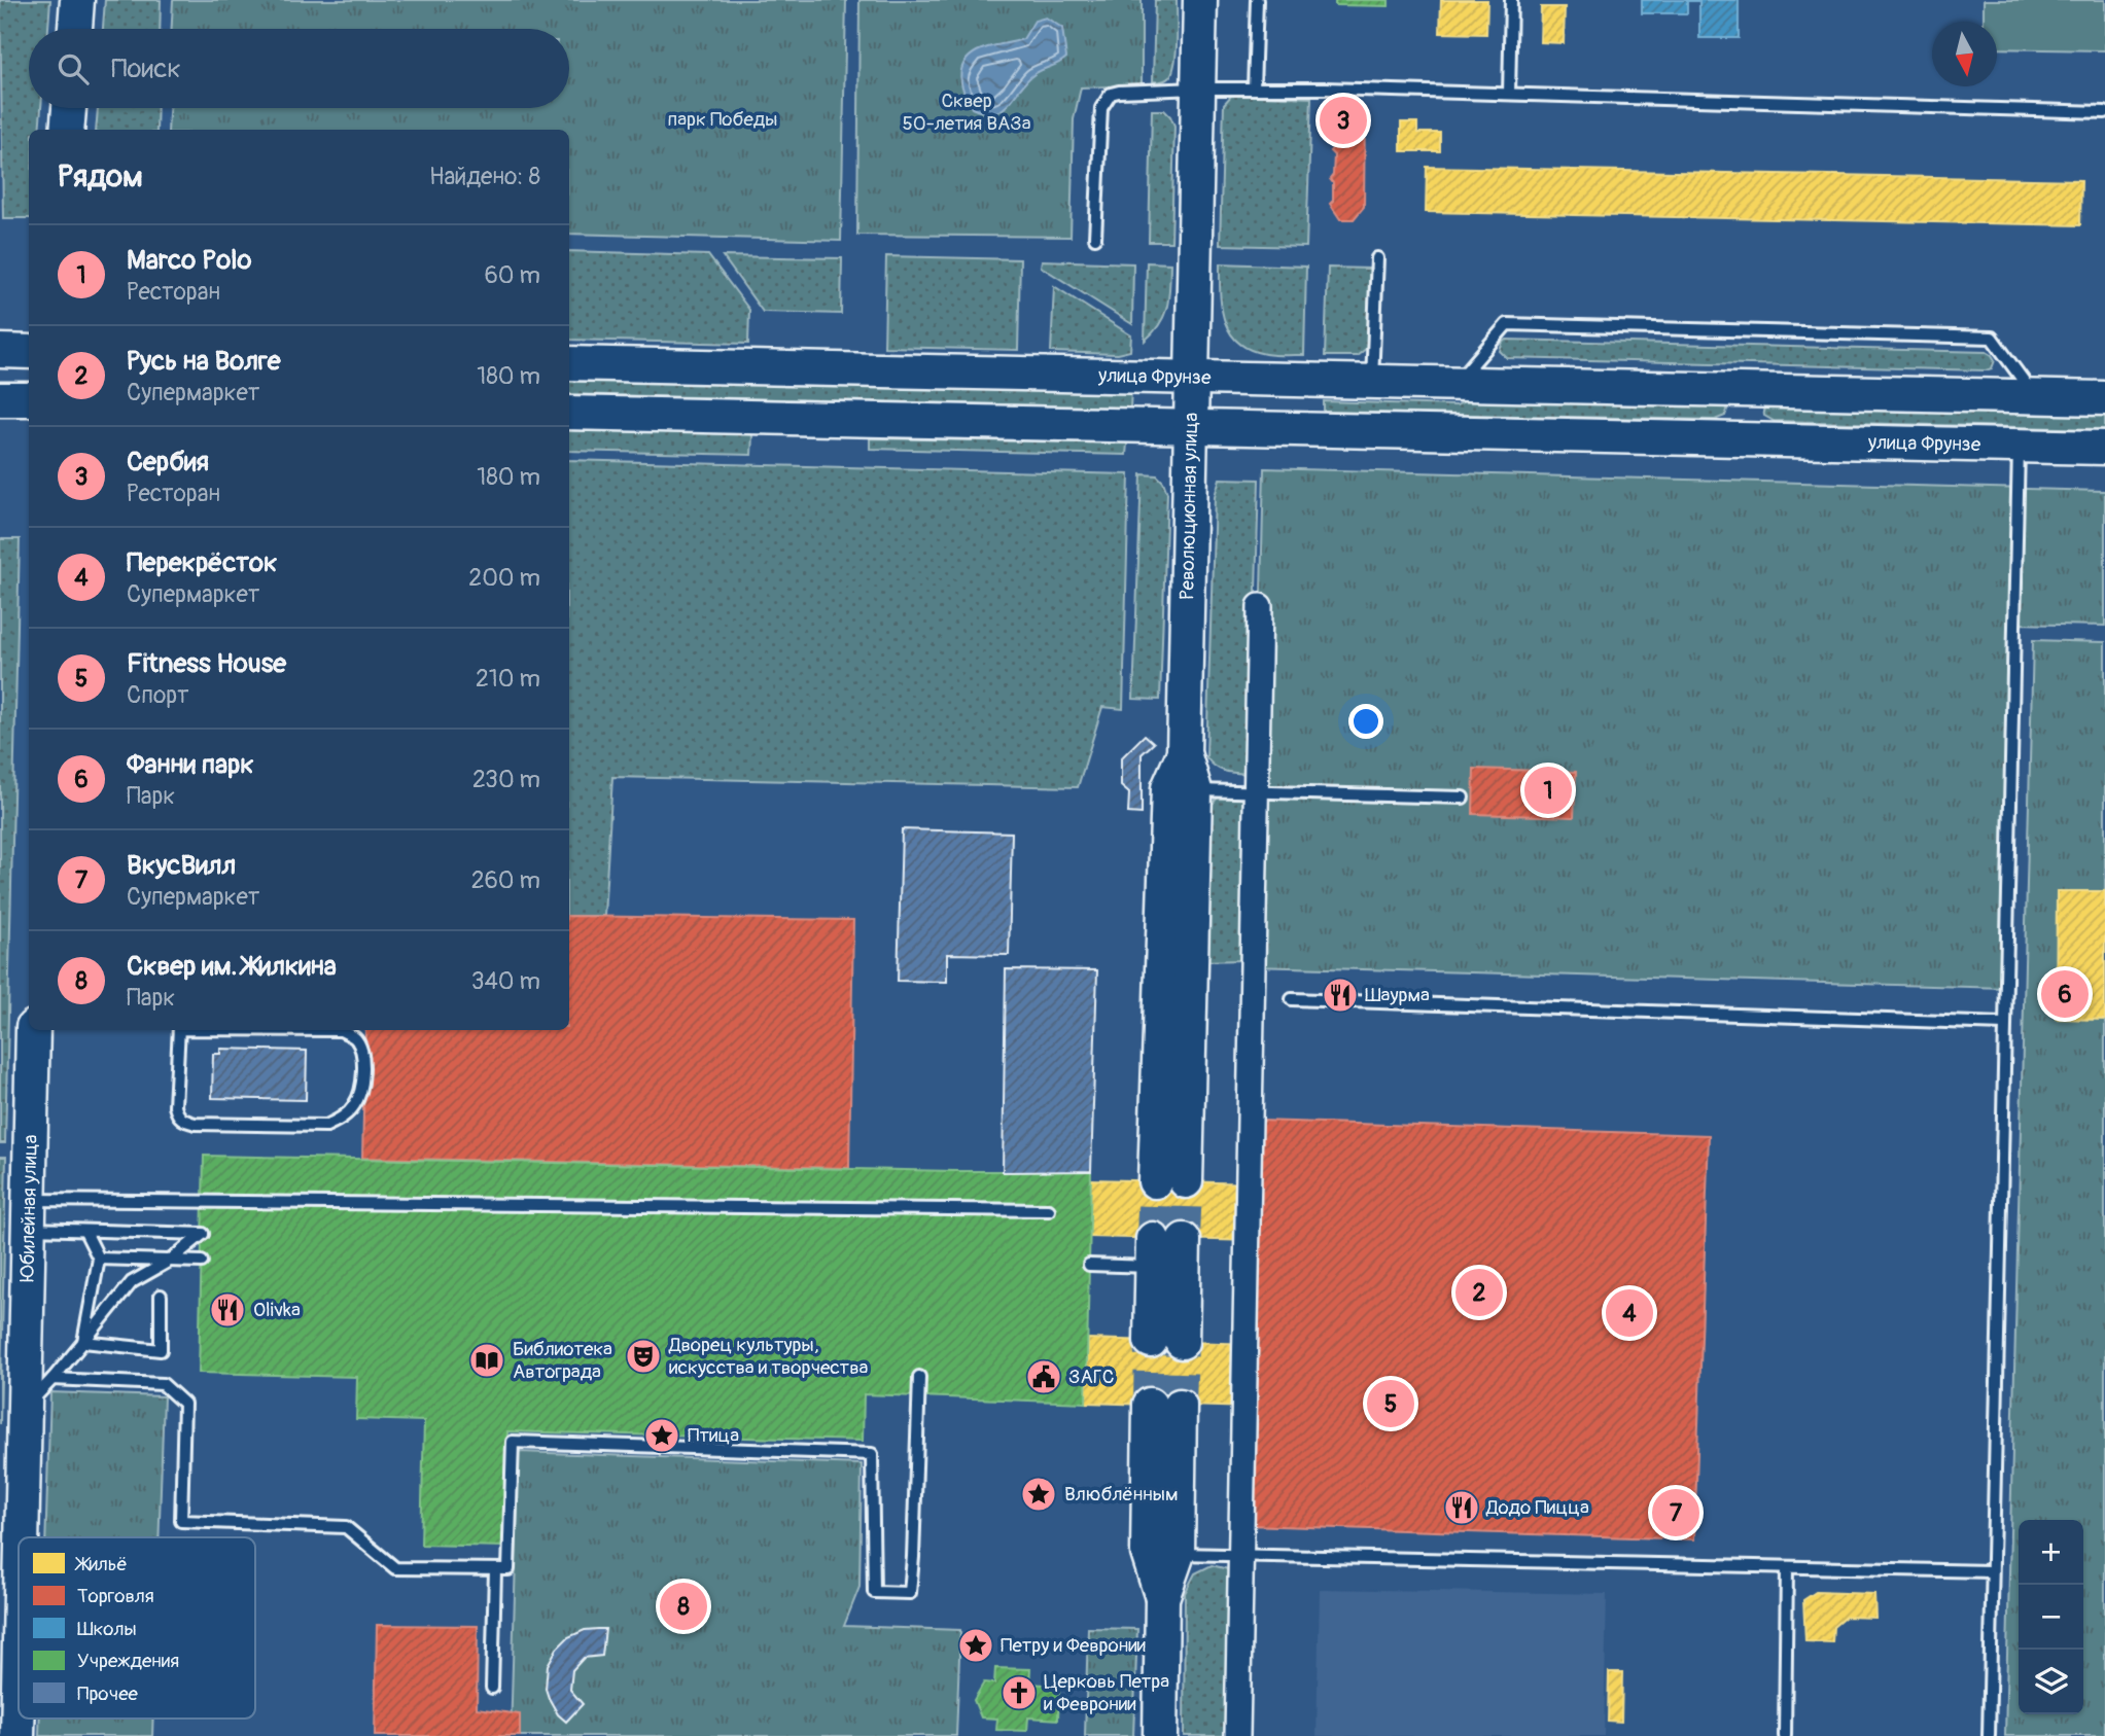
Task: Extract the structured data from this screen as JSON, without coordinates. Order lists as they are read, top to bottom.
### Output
{
  "streets": {
    "main road": ["улица Фрунзе", "Революционная улица", "Юбилейная улица"]
  },
  "crossings": [
    ["улица Фрунзе", "Революционная улица"]
  ],
  "parks": ["Сквер 50-летия ВАЗа", "парк Победы"],
  "places": {
    "restaurant": ["Шаурма", "Olivka", "Додо Пицца"],
    "theatre": ["Дворец культуры, искусства и творчества"],
    "library": ["Библиотека Автограда"],
    "public building": ["ЗАГС"],
    "place": ["Птица", "Влюблённым", "Петру и Февронии"],
    "church": ["Церковь Петра и Февронии"]
  },
  "legend": [
    "Жильё",
    "Торговля",
    "Школы",
    "Учреждения",
    "Прочее"
  ],
  "north": "bottom",
  "page": {
    "search": "Поиск",
    "pins": [
      "3",
      "1",
      "6",
      "2",
      "4",
      "5",
      "7",
      "8"
    ],
    "heading": ["Рядом", "Найдено: 8"],
    "list": [
      {
        "mark": "1",
        "name": "Marco Polo",
        "note": "Ресторан",
        "value": "60 m"
      },
      {
        "mark": "2",
        "name": "Русь на Волге",
        "note": "Супермаркет",
        "value": "180 m"
      },
      {
        "mark": "3",
        "name": "Сербия",
        "note": "Ресторан",
        "value": "180 m"
      },
      {
        "mark": "4",
        "name": "Перекрёсток",
        "note": "Супермаркет",
        "value": "200 m"
      },
      {
        "mark": "5",
        "name": "Fitness House",
        "note": "Спорт",
        "value": "210 m"
      },
      {
        "mark": "6",
        "name": "Фанни парк",
        "note": "Парк",
        "value": "230 m"
      },
      {
        "mark": "7",
        "name": "ВкусВилл",
        "note": "Супермаркет",
        "value": "260 m"
      },
      {
        "mark": "8",
        "name": "Сквер им. Жилкина",
        "note": "Парк",
        "value": "340 m"
      }
    ],
    "map_buttons": ["+", "−"]
  }
}
